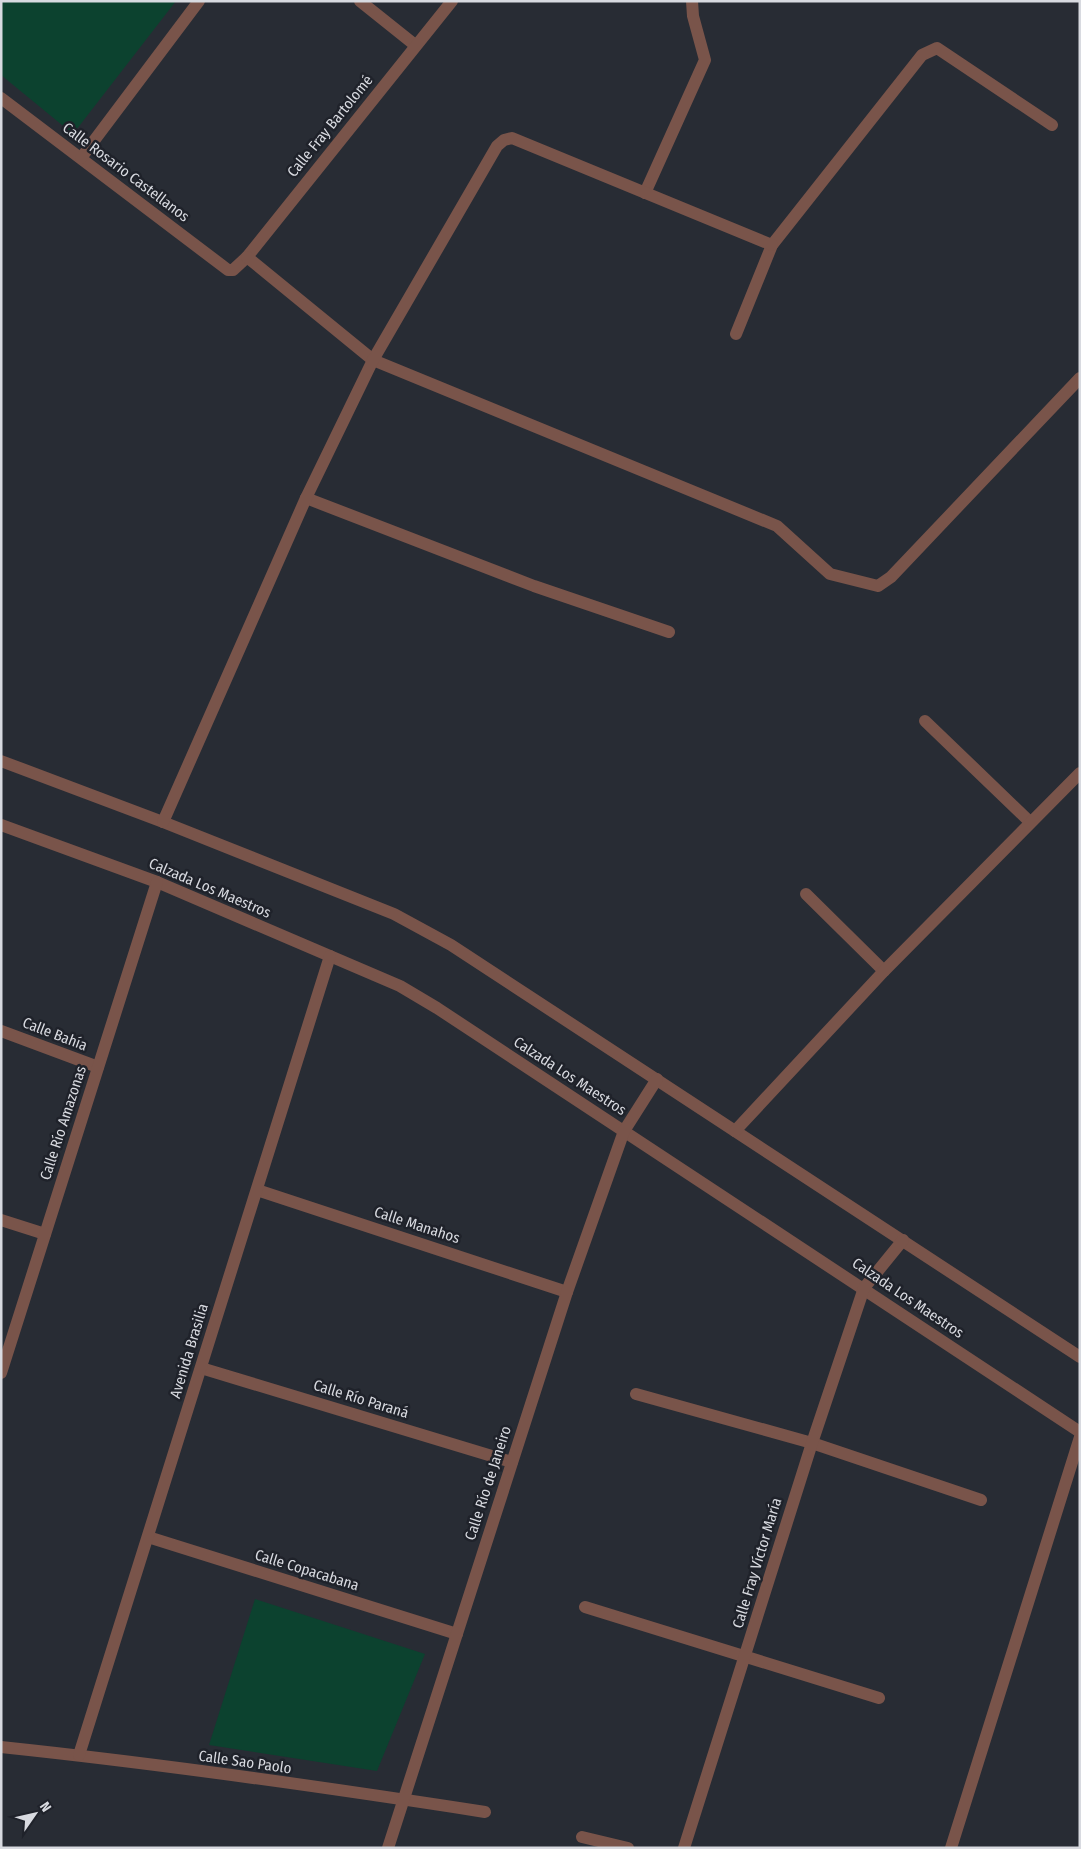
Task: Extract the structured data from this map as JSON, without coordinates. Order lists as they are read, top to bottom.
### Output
{
  "streets": {
    "street": [
      "Calle Fray Bartolomé",
      "Calle Rosario Castellanos",
      "Calzada Los Maestros",
      "Calle Bahía",
      "Calle Río Amazonas",
      "Calle Manahos",
      "Avenida Brasilia",
      "Calle Río Paraná",
      "Calle Río de Janeiro",
      "Calle Fray Víctor María",
      "Calle Copacabana",
      "Calle Sao Paolo"
    ]
  },
  "crossings": [
    ["Calle Fray Bartolomé", "Calle Rosario Castellanos"],
    ["Calzada Los Maestros", "Calle Río Amazonas"],
    ["Calzada Los Maestros", "Avenida Brasilia"],
    ["Calzada Los Maestros", "Calle Río de Janeiro"],
    ["Calzada Los Maestros", "Calle Fray Víctor María"],
    ["Calle Bahía", "Calle Río Amazonas"],
    ["Calle Manahos", "Avenida Brasilia"],
    ["Calle Manahos", "Calle Río de Janeiro"],
    ["Avenida Brasilia", "Calle Río Paraná"],
    ["Avenida Brasilia", "Calle Copacabana"],
    ["Avenida Brasilia", "Calle Sao Paolo"],
    ["Calle Río Paraná", "Calle Río de Janeiro"],
    ["Calle Río de Janeiro", "Calle Copacabana"],
    ["Calle Río de Janeiro", "Calle Sao Paolo"]
  ],
  "north": "top right"
}
